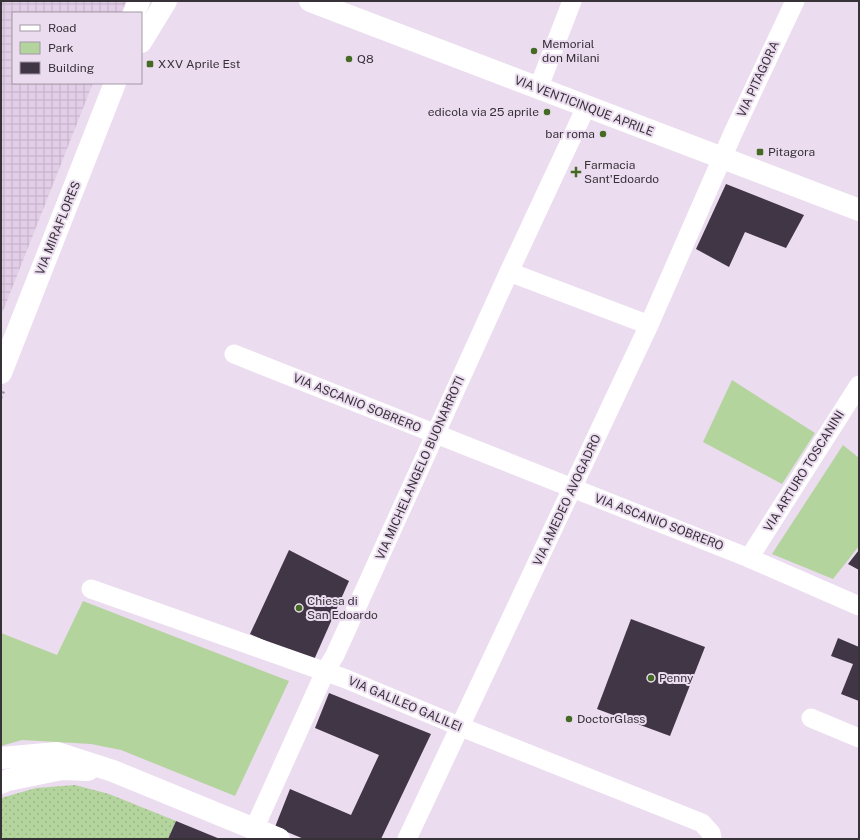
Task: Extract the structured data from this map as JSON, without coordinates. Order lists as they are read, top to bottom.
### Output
{
  "streets": {
    "street": [
      "VIA PITAGORA",
      "VIA VENTICINQUE APRILE",
      "VIA MIRAFLORES",
      "VIA ASCANIO SOBRERO",
      "VIA MICHELANGELO BUONARROTI",
      "VIA ARTURO TOSCANINI",
      "VIA AMEDEO AVOGADRO",
      "VIA GALILEO GALILEI"
    ]
  },
  "crossings": [
    ["VIA PITAGORA", "VIA VENTICINQUE APRILE"],
    ["VIA PITAGORA", "VIA AMEDEO AVOGADRO"],
    ["VIA VENTICINQUE APRILE", "VIA MICHELANGELO BUONARROTI"],
    ["VIA VENTICINQUE APRILE", "VIA AMEDEO AVOGADRO"],
    ["VIA ASCANIO SOBRERO", "VIA MICHELANGELO BUONARROTI"],
    ["VIA ASCANIO SOBRERO", "VIA ARTURO TOSCANINI"],
    ["VIA ASCANIO SOBRERO", "VIA AMEDEO AVOGADRO"],
    ["VIA MICHELANGELO BUONARROTI", "VIA GALILEO GALILEI"],
    ["VIA AMEDEO AVOGADRO", "VIA GALILEO GALILEI"]
  ],
  "places": {
    "other": [
      "Memorial don Milani",
      "Q8",
      "edicola via 25 aprile",
      "bar roma",
      "Chiesa di San Edoardo",
      "Penny",
      "DoctorGlass"
    ],
    "transit": ["XXV Aprile Est", "Pitagora"],
    "health": ["Farmacia Sant'Edoardo"]
  },
  "legend": ["Road", "Park", "Building"]
}
